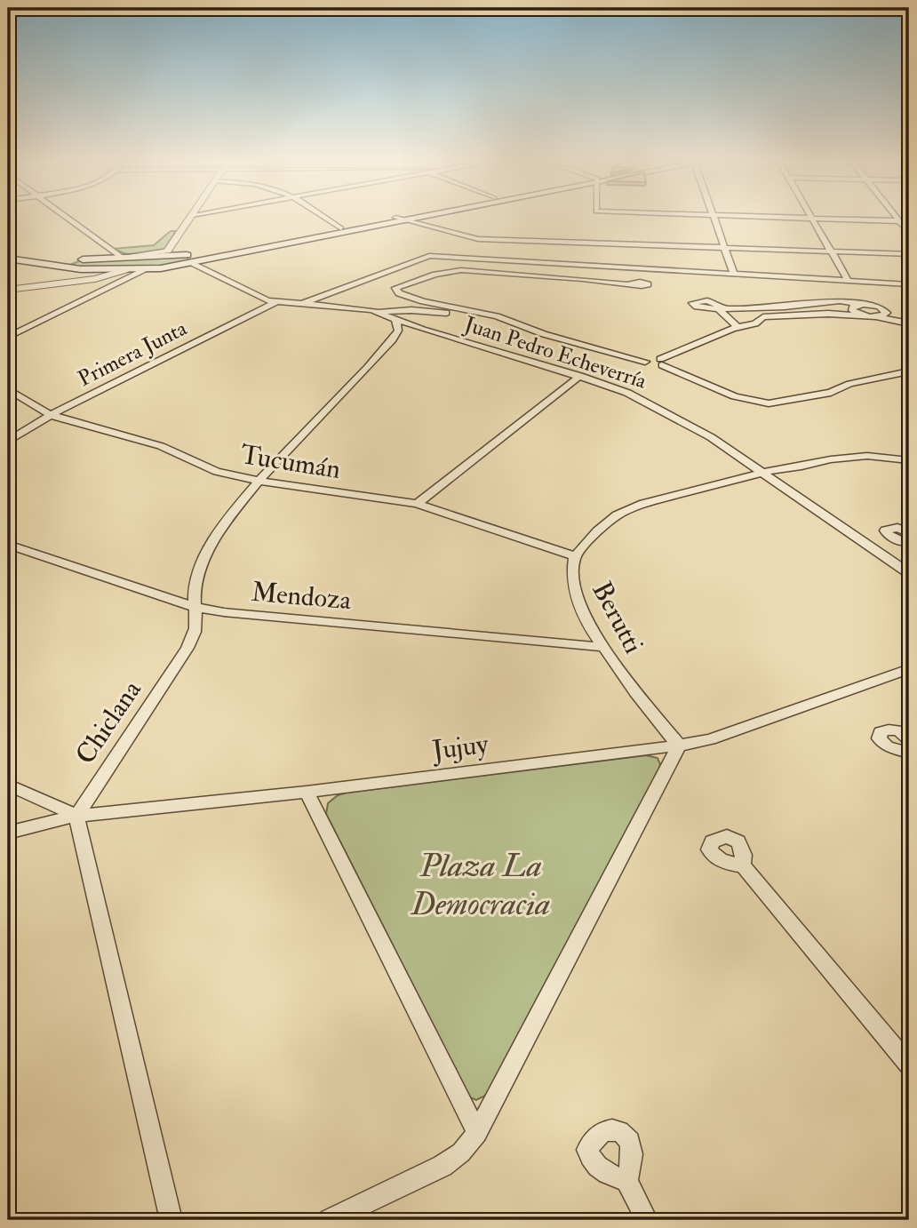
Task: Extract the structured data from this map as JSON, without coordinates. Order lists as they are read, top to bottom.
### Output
{
  "streets": {
    "street": [
      "Juan Pedro Echeverría",
      "Primera Junta",
      "Tucumán",
      "Mendoza",
      "Berutti",
      "Chiclana",
      "Jujuy"
    ]
  },
  "crossings": [
    ["Juan Pedro Echeverría", "Primera Junta"],
    ["Juan Pedro Echeverría", "Berutti"],
    ["Juan Pedro Echeverría", "Chiclana"],
    ["Primera Junta", "Tucumán"],
    ["Tucumán", "Berutti"],
    ["Tucumán", "Chiclana"],
    ["Mendoza", "Berutti"],
    ["Mendoza", "Chiclana"],
    ["Berutti", "Jujuy"],
    ["Chiclana", "Jujuy"]
  ],
  "parks": ["Plaza La Democracia"]
}
